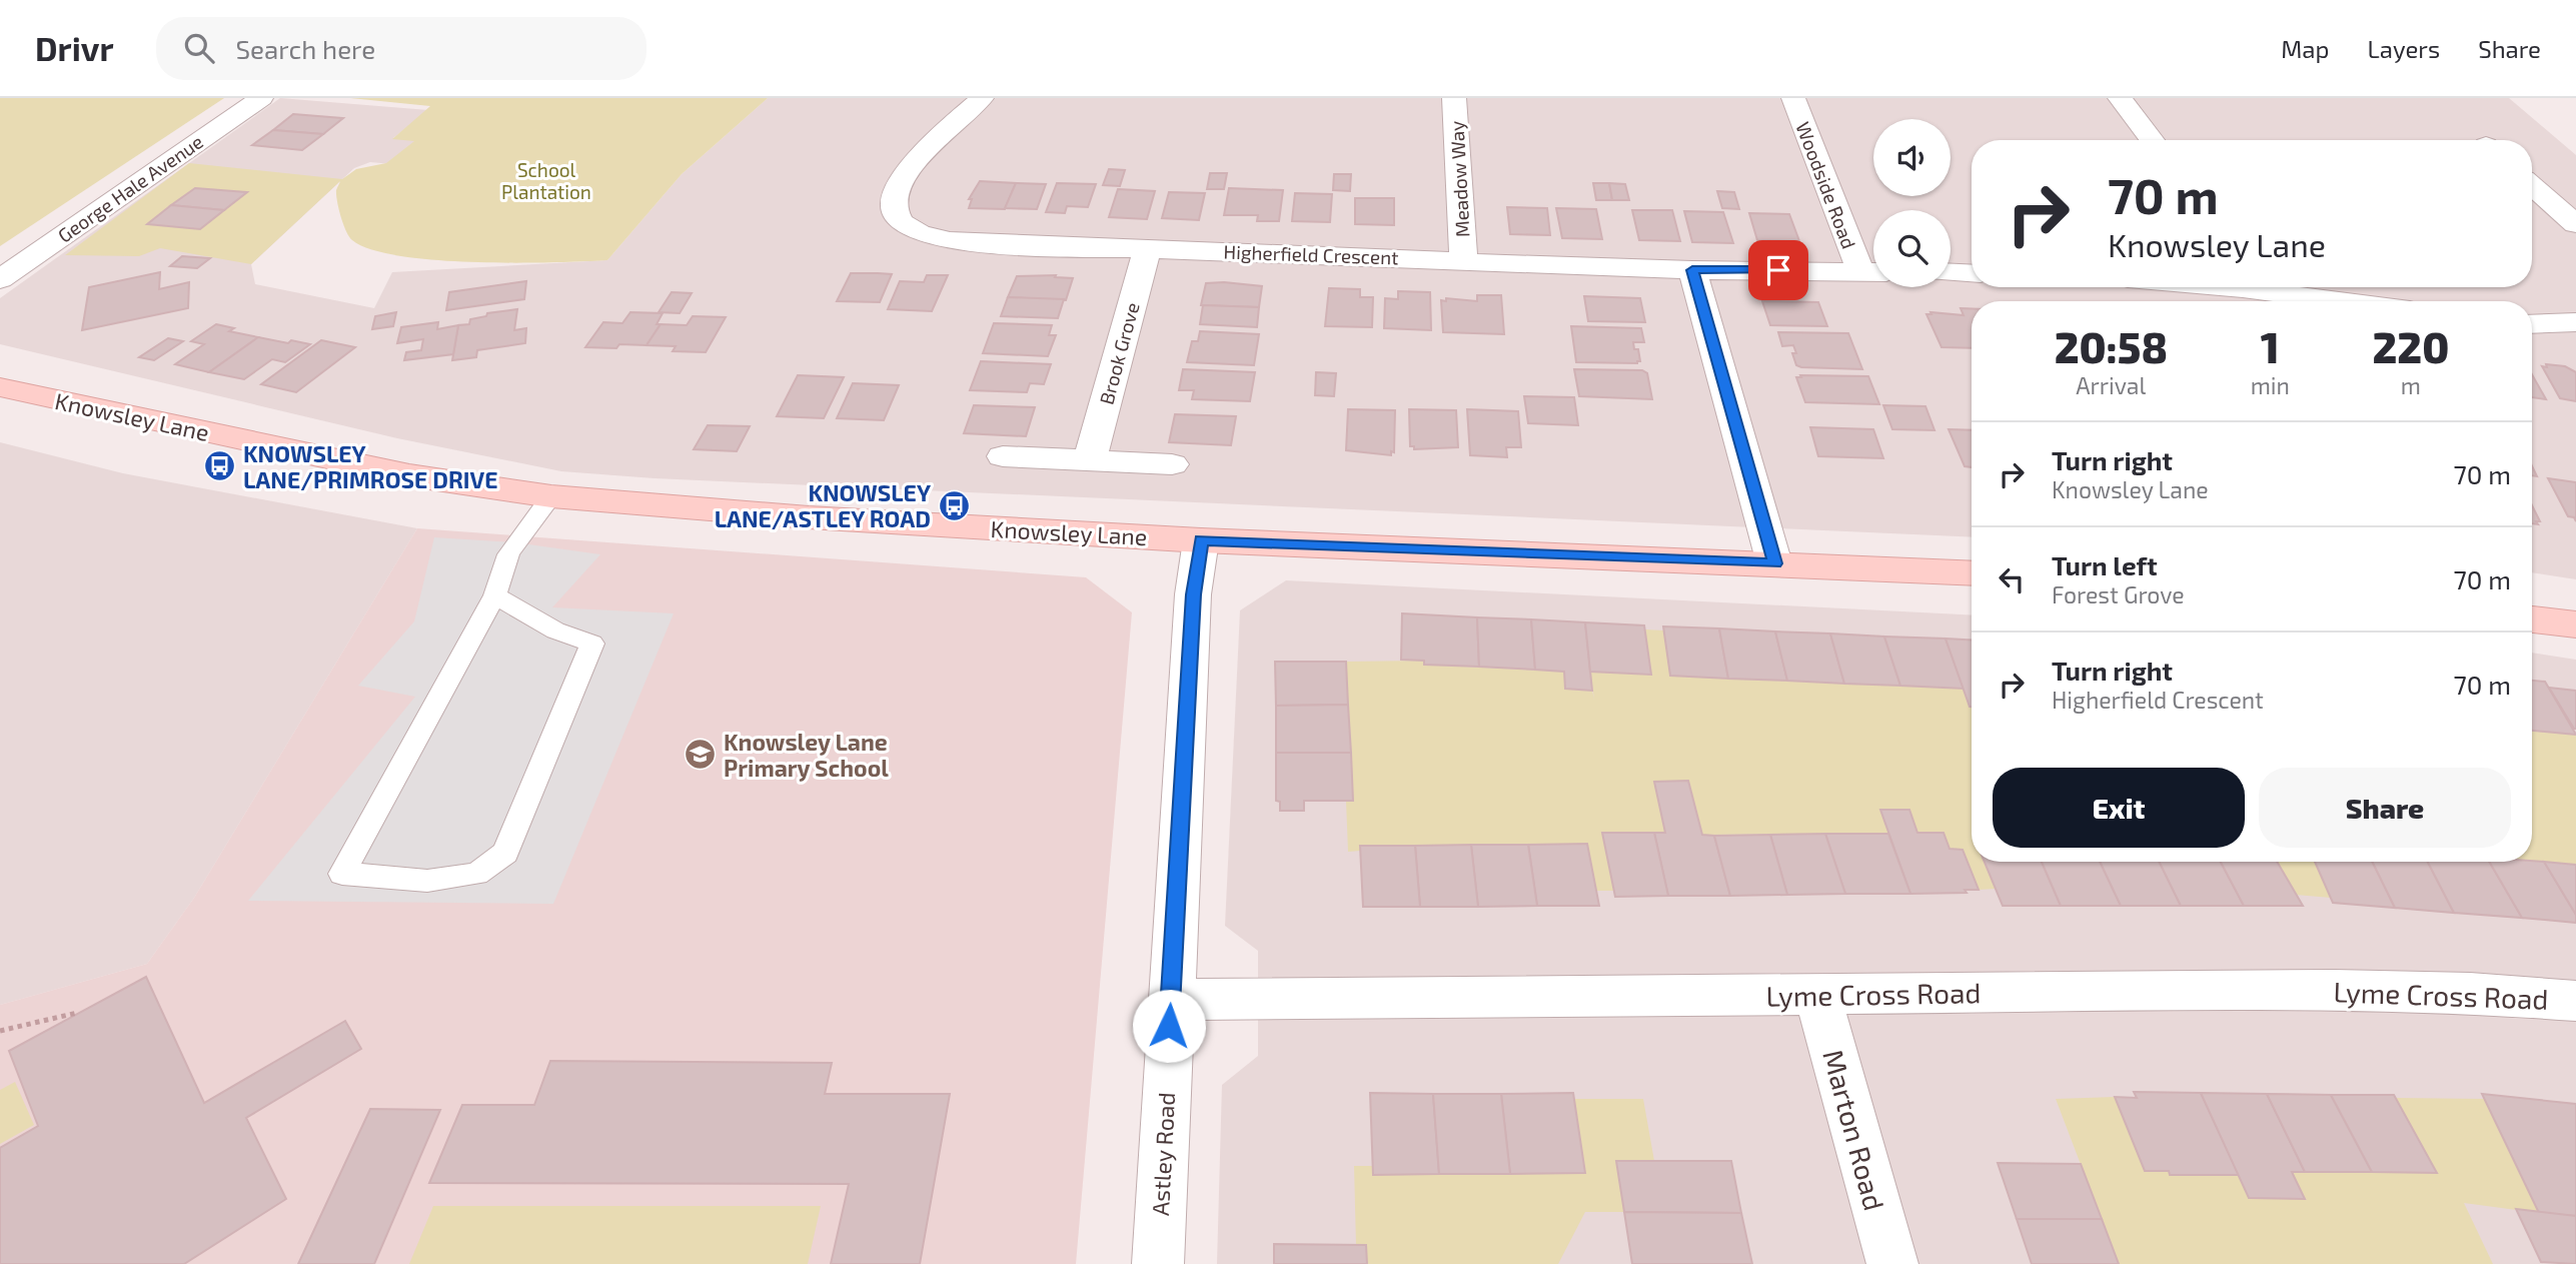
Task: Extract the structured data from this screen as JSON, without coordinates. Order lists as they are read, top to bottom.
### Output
{
  "streets": {
    "main road": ["Knowsley Lane"],
    "street": [
      "Meadow Way",
      "Woodside Road",
      "George Hale Avenue",
      "Higherfield Crescent",
      "Brook Grove",
      "Lyme Cross Road",
      "Marton Road",
      "Astley Road"
    ]
  },
  "crossings": [
    ["Meadow Way", "Higherfield Crescent"],
    ["Woodside Road", "Higherfield Crescent"],
    ["Higherfield Crescent", "Brook Grove"],
    ["Knowsley Lane", "Astley Road"],
    ["Lyme Cross Road", "Marton Road"],
    ["Lyme Cross Road", "Astley Road"]
  ],
  "parks": ["School Plantation"],
  "places": {
    "bus stop": ["KNOWSLEY LANE/PRIMROSE DRIVE", "KNOWSLEY LANE/ASTLEY ROAD"],
    "school or university": ["Knowsley Lane Primary School"]
  },
  "page": {
    "header": "Drivr",
    "search": "Search here",
    "nav": ["Map", "Layers", "Share"],
    "turn": ["70 m", "Knowsley Lane"],
    "eta": [
      "20:58",
      "Arrival",
      "1",
      "min",
      "220",
      "m"
    ],
    "list": [
      {
        "name": "Turn right",
        "note": "Knowsley Lane",
        "value": "70 m"
      },
      {
        "name": "Turn left",
        "note": "Forest Grove",
        "value": "70 m"
      },
      {
        "name": "Turn right",
        "note": "Higherfield Crescent",
        "value": "70 m"
      }
    ],
    "buttons": ["Exit", "Share"]
  }
}
